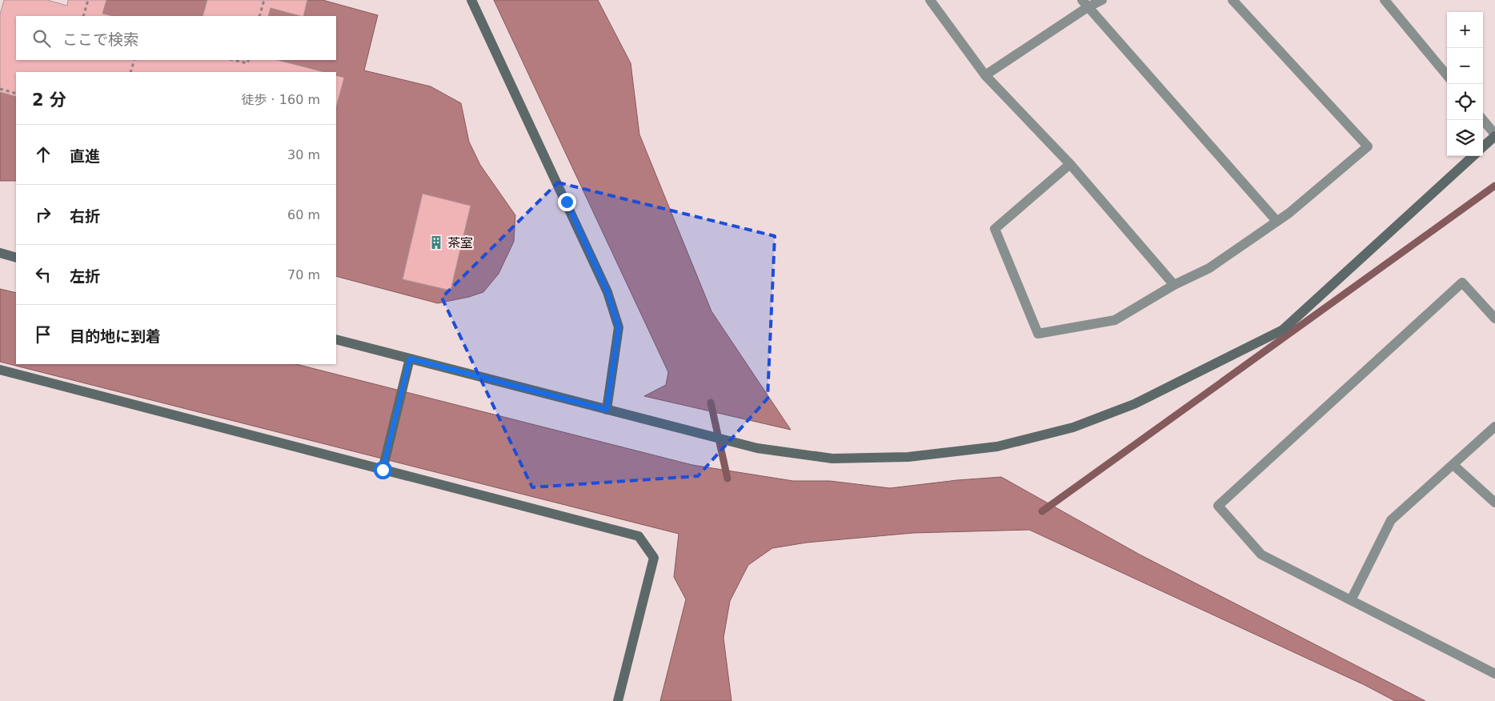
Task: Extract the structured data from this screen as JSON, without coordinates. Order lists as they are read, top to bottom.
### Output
{
  "places": {
    "building": ["茶室"]
  },
  "page": {
    "map_buttons": ["+", "−"],
    "search": "ここで検索",
    "heading": ["2 分", "徒歩 · 160 m"],
    "list": [
      ["直進", "30 m"],
      ["右折", "60 m"],
      ["左折", "70 m"],
      "目的地に到着"
    ]
  }
}
